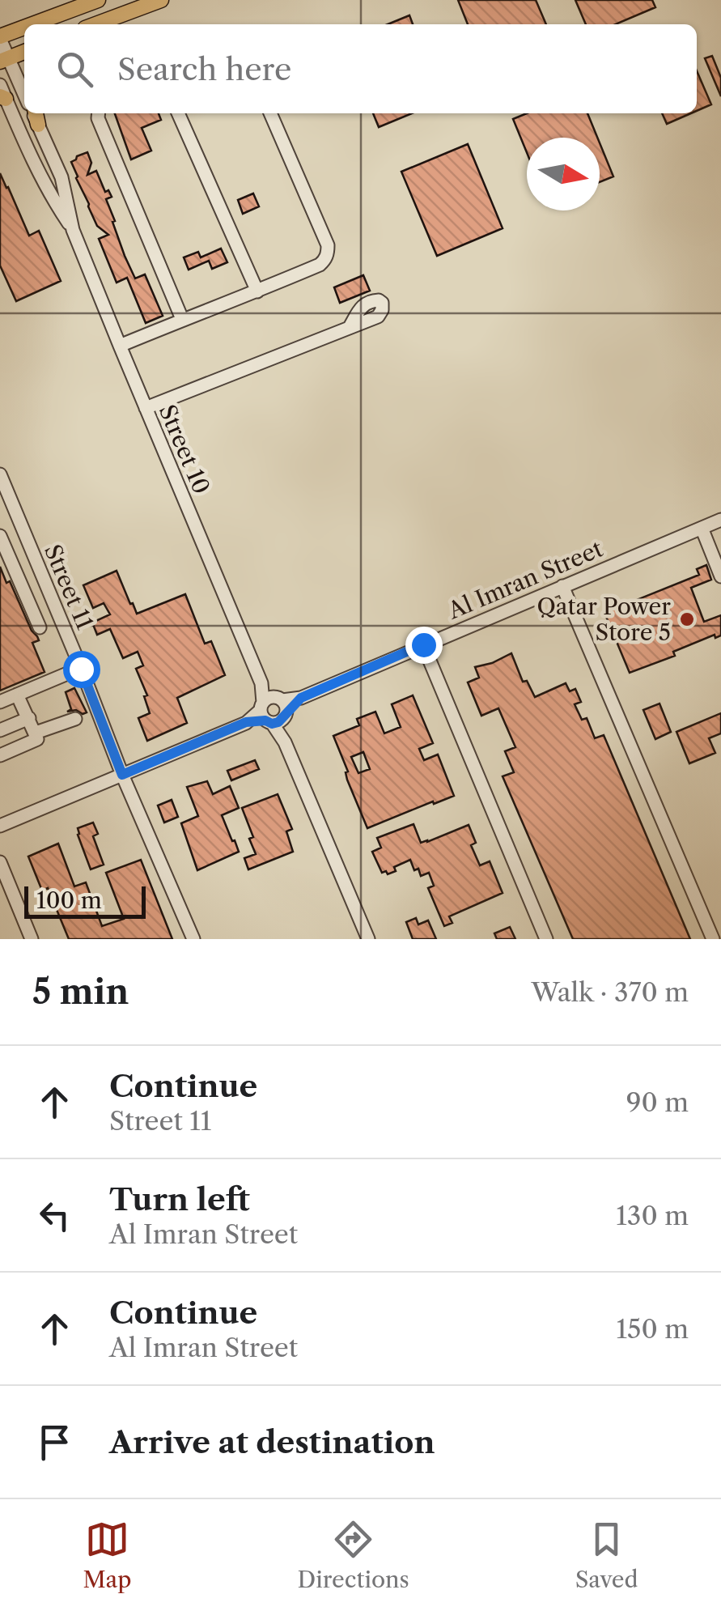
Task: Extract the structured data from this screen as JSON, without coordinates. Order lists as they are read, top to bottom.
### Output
{
  "streets": {
    "street": ["Street 10", "Al Imran Street", "Street 11"]
  },
  "crossings": [
    ["Street 10", "Al Imran Street"]
  ],
  "places": ["Qatar Power Store 5"],
  "scale_bar": "100 m",
  "north": "right",
  "page": {
    "search": "Search here",
    "scale": "100 m",
    "heading": ["5 min", "Walk · 370 m"],
    "list": [
      ["Continue", "Street 11", "90 m"],
      ["Turn left", "Al Imran Street", "130 m"],
      ["Continue", "Al Imran Street", "150 m"],
      "Arrive at destination"
    ],
    "nav": ["Map", "Directions", "Saved"]
  }
}
